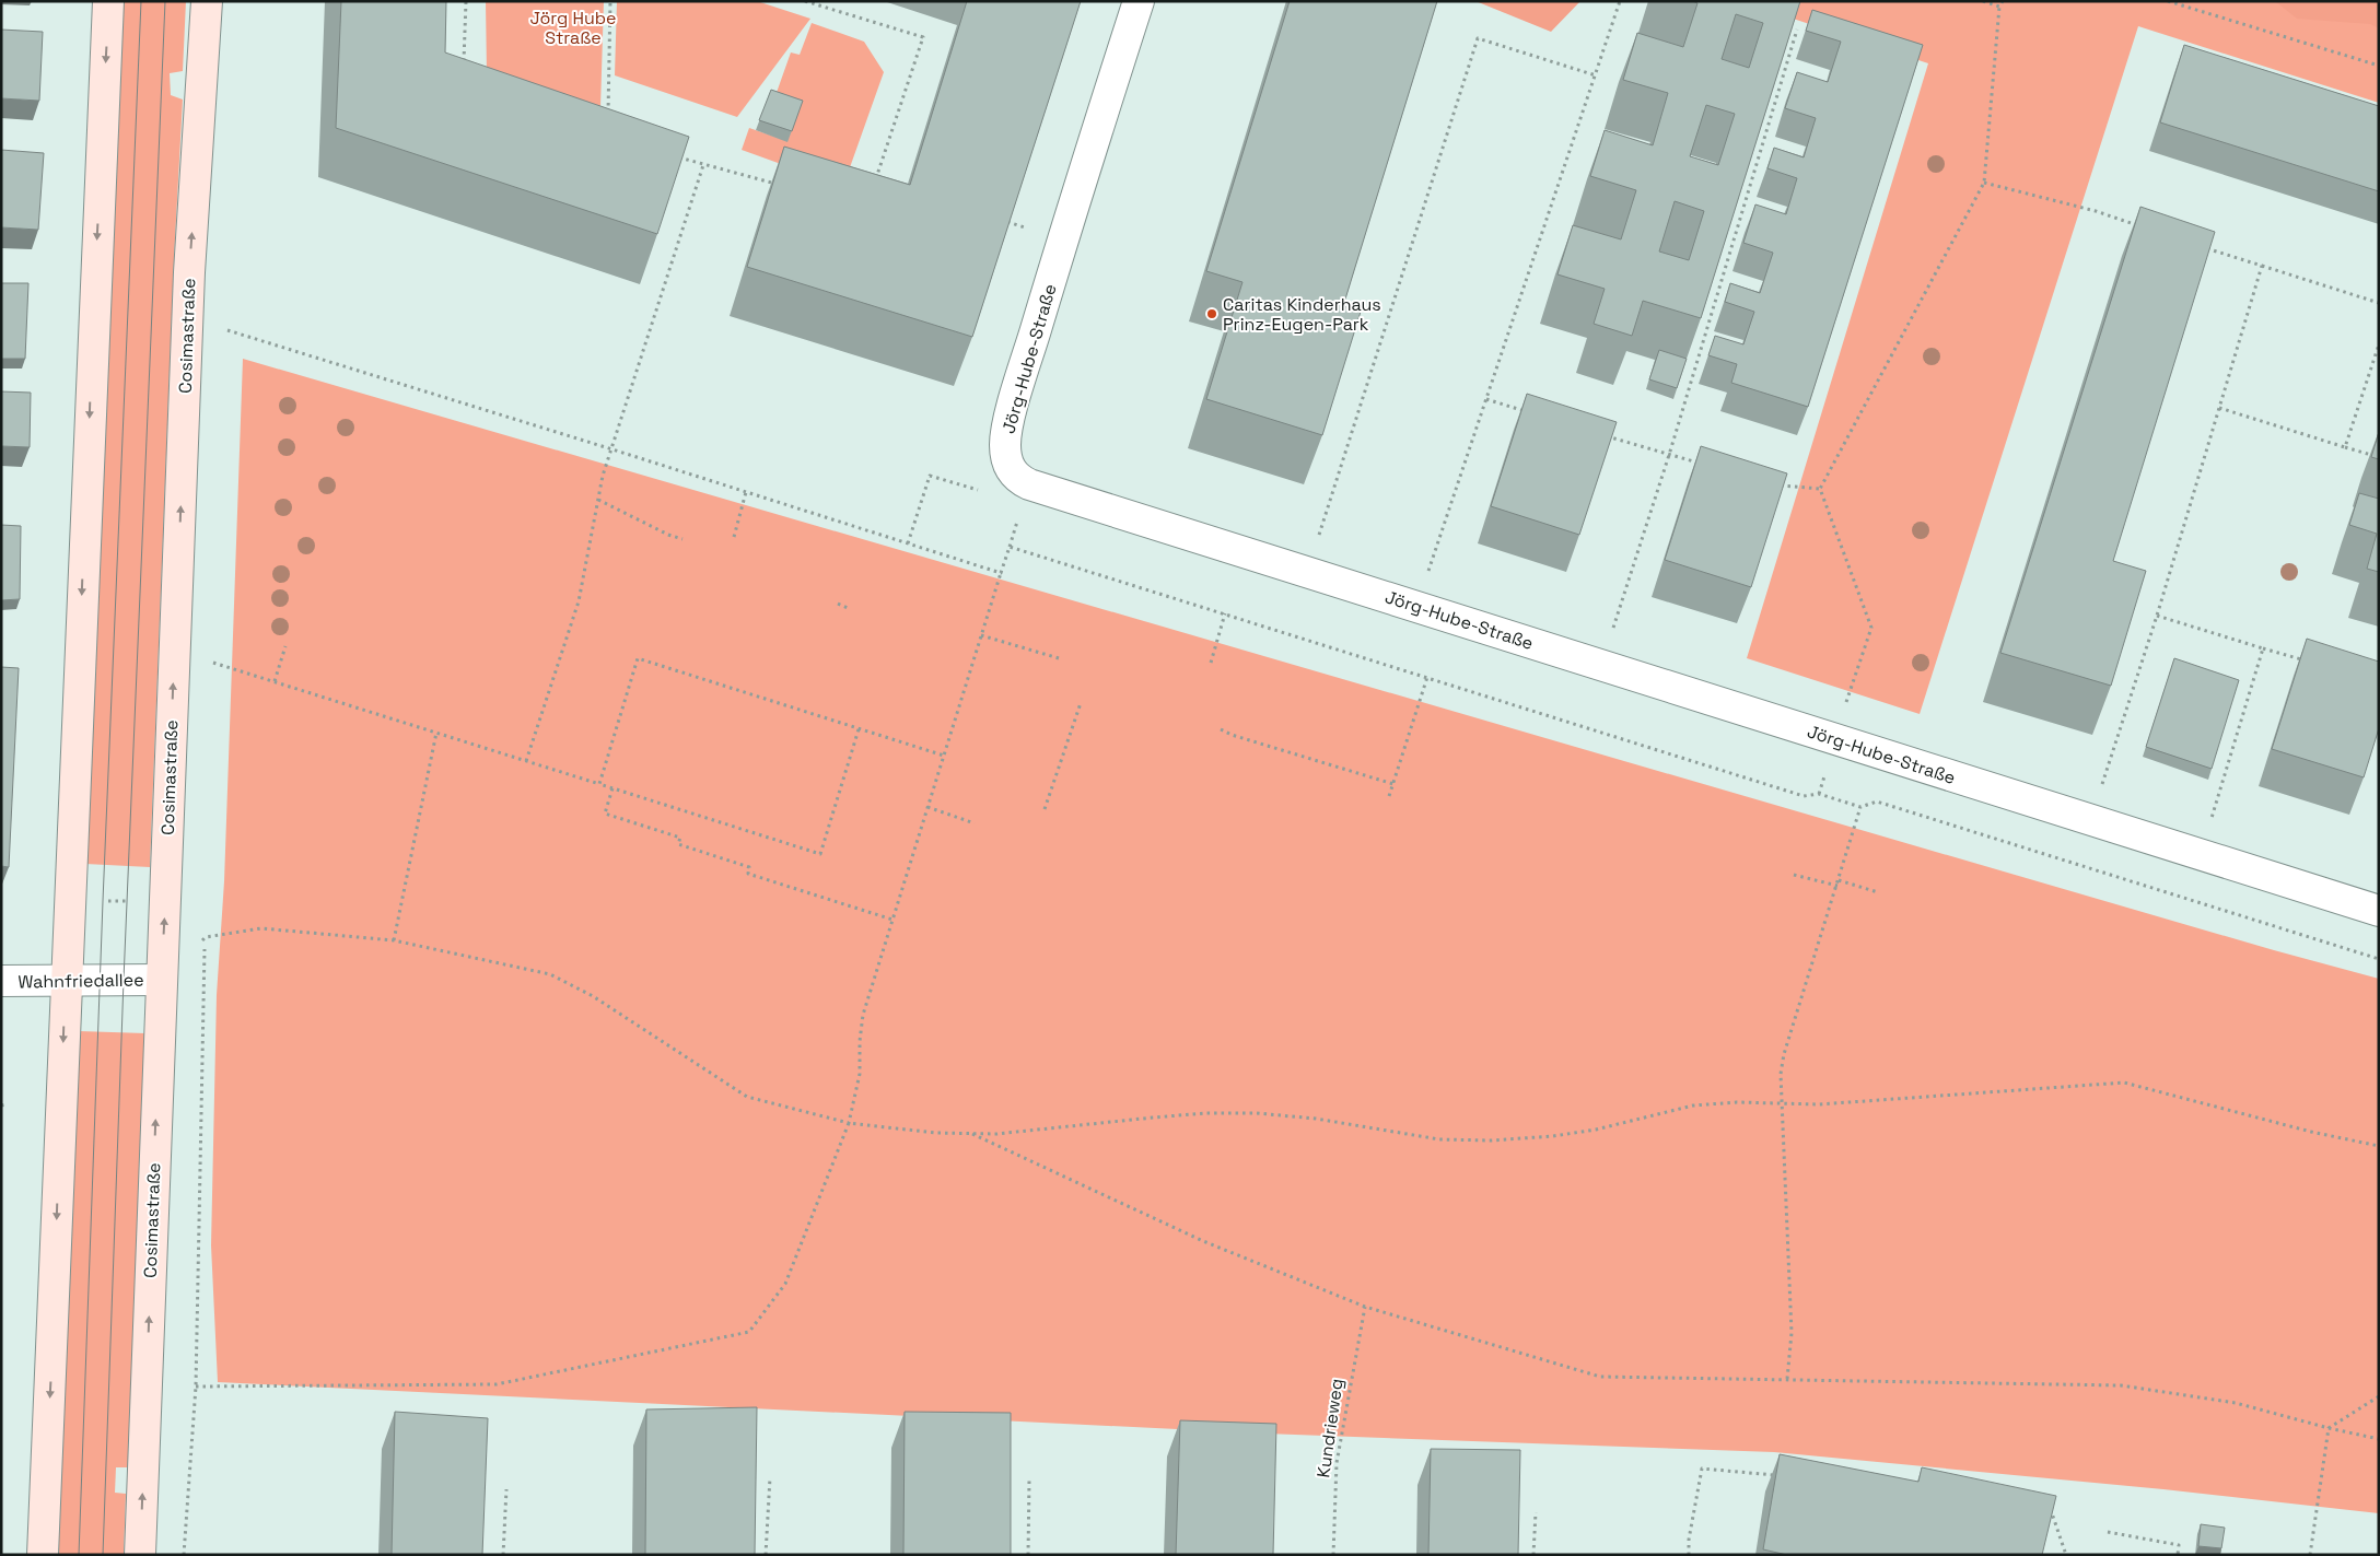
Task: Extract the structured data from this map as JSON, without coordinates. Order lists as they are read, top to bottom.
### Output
{
  "streets": {
    "main road": ["Cosimastraße"],
    "street": ["Jörg-Hube-Straße", "Wahnfriedallee"],
    "path": ["Kundrieweg"]
  },
  "crossings": [
    ["Cosimastraße", "Wahnfriedallee"]
  ],
  "parks": ["Jörg Hube Straße"],
  "places": ["Caritas Kinderhaus Prinz-Eugen-Park"]
}
